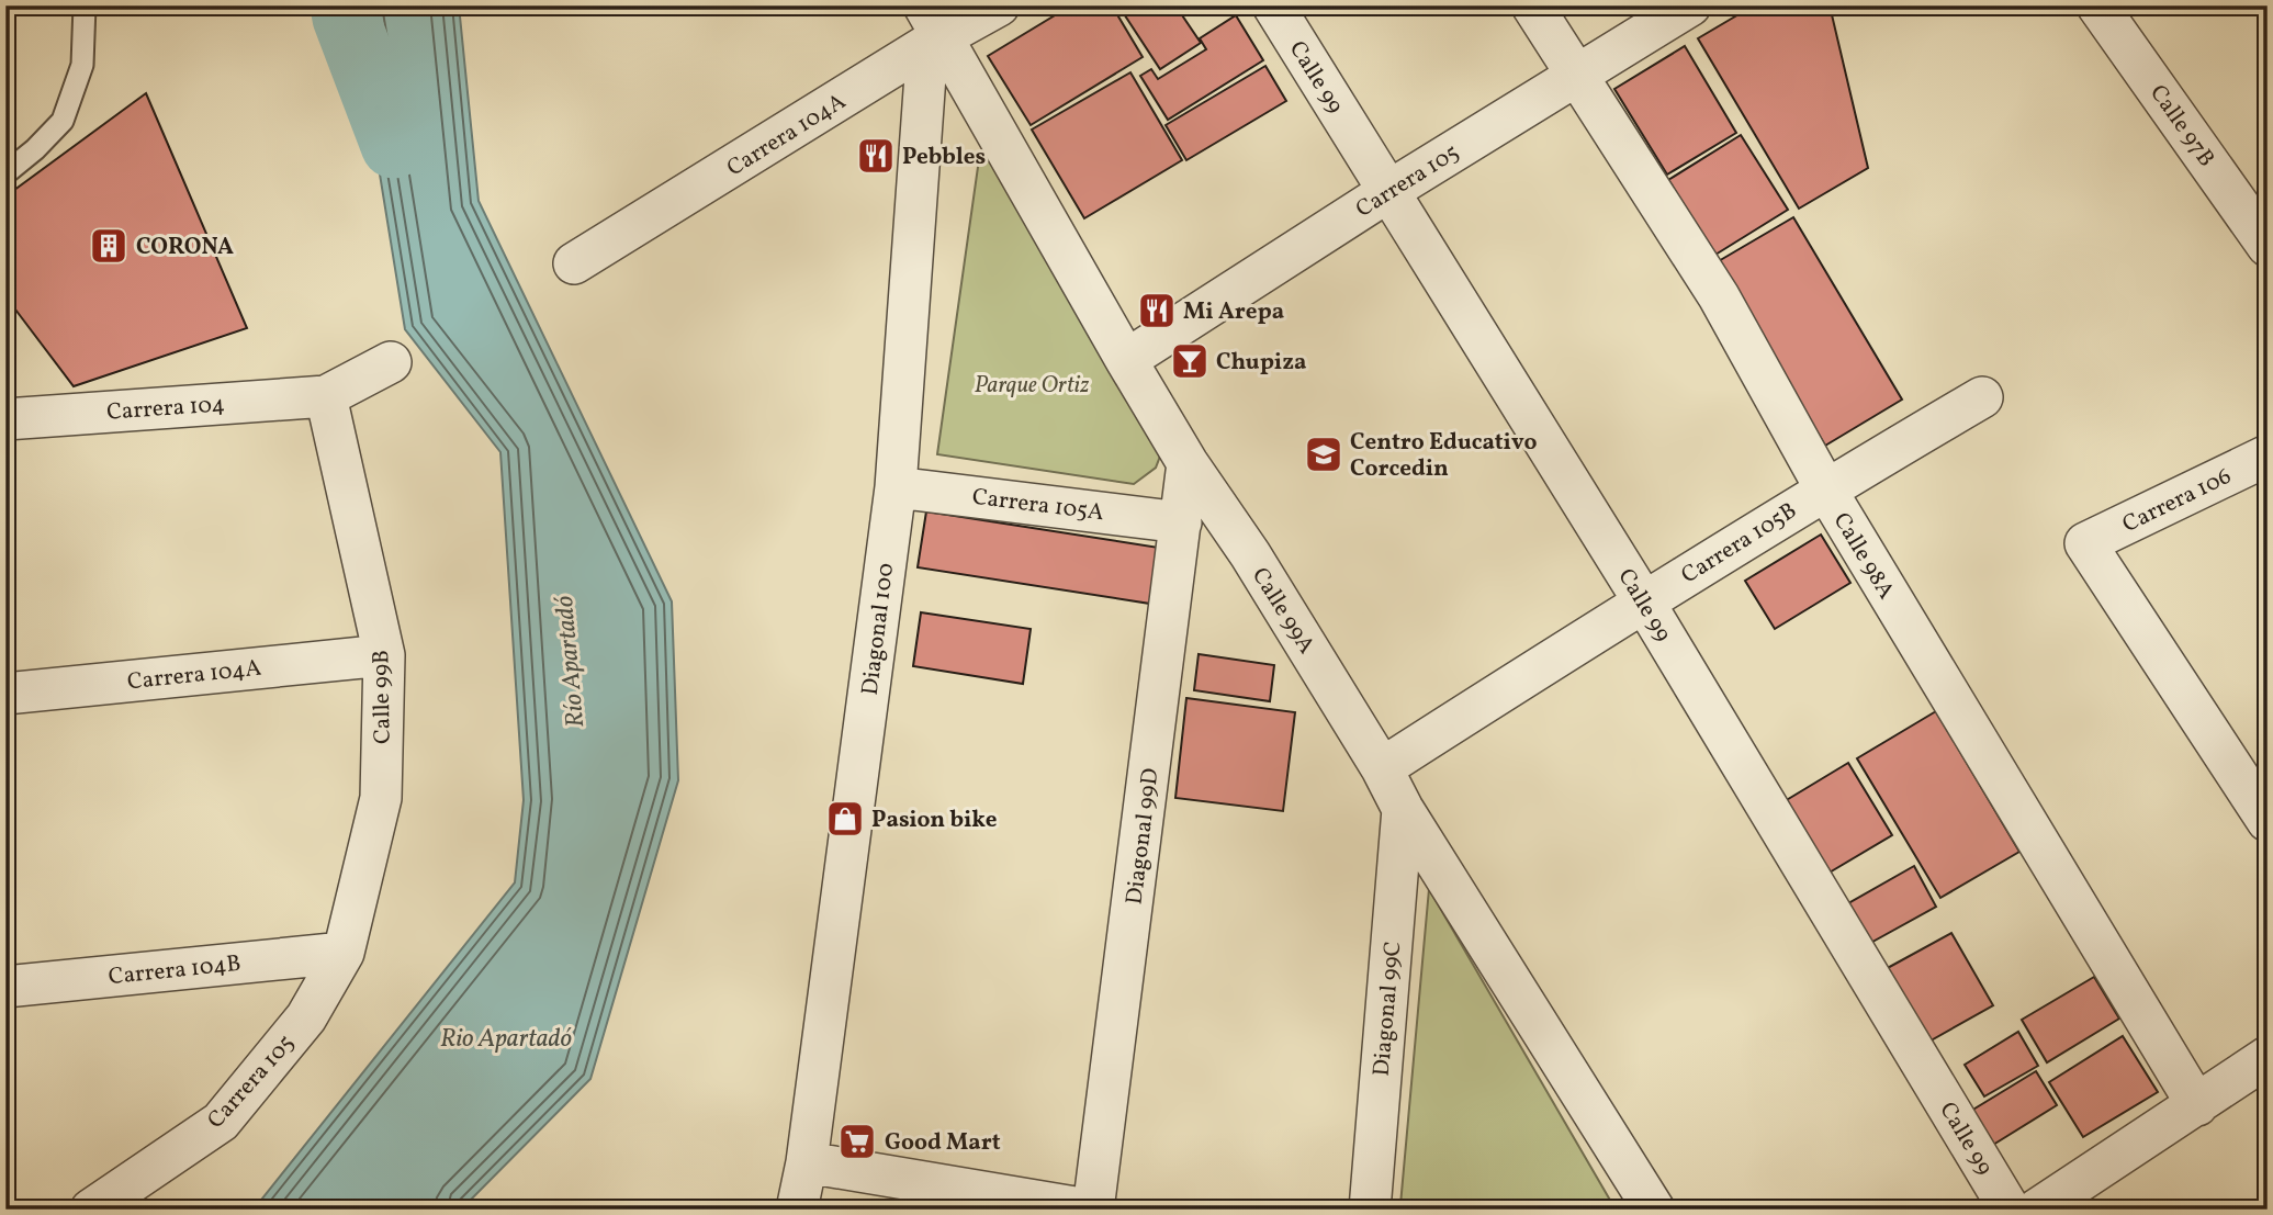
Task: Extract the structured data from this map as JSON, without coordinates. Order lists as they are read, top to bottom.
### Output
{
  "streets": {
    "street": [
      "Calle 99",
      "Calle 97B",
      "Carrera 104A",
      "Carrera 105",
      "Carrera 104",
      "Carrera 106",
      "Carrera 105A",
      "Carrera 105B",
      "Calle 98A",
      "Calle 99A",
      "Diagonal 100",
      "Calle 99B",
      "Diagonal 99D",
      "Carrera 104B",
      "Diagonal 99C"
    ]
  },
  "crossings": [
    ["Calle 99", "Carrera 105"],
    ["Calle 99", "Carrera 105B"],
    ["Carrera 104A", "Calle 99A"],
    ["Carrera 104A", "Diagonal 100"],
    ["Carrera 104A", "Calle 99B"],
    ["Carrera 105", "Calle 98A"],
    ["Carrera 105", "Calle 99A"],
    ["Carrera 105", "Calle 99B"],
    ["Carrera 105", "Carrera 104B"],
    ["Carrera 104", "Calle 99B"],
    ["Carrera 105A", "Diagonal 100"],
    ["Carrera 105A", "Diagonal 99D"],
    ["Carrera 105B", "Calle 98A"],
    ["Carrera 105B", "Calle 99A"],
    ["Calle 99A", "Diagonal 100"],
    ["Calle 99A", "Diagonal 99D"],
    ["Calle 99A", "Diagonal 99C"],
    ["Calle 99B", "Carrera 104B"]
  ],
  "water": ["Río Apartadó", "Rio Apartadó"],
  "parks": ["Parque Ortiz"],
  "places": {
    "restaurant": ["Pebbles", "Mi Arepa"],
    "building": ["CORONA"],
    "bar": ["Chupiza"],
    "school or university": ["Centro Educativo Corcedin"],
    "shop": ["Pasion bike"],
    "supermarket": ["Good Mart"]
  }
}
